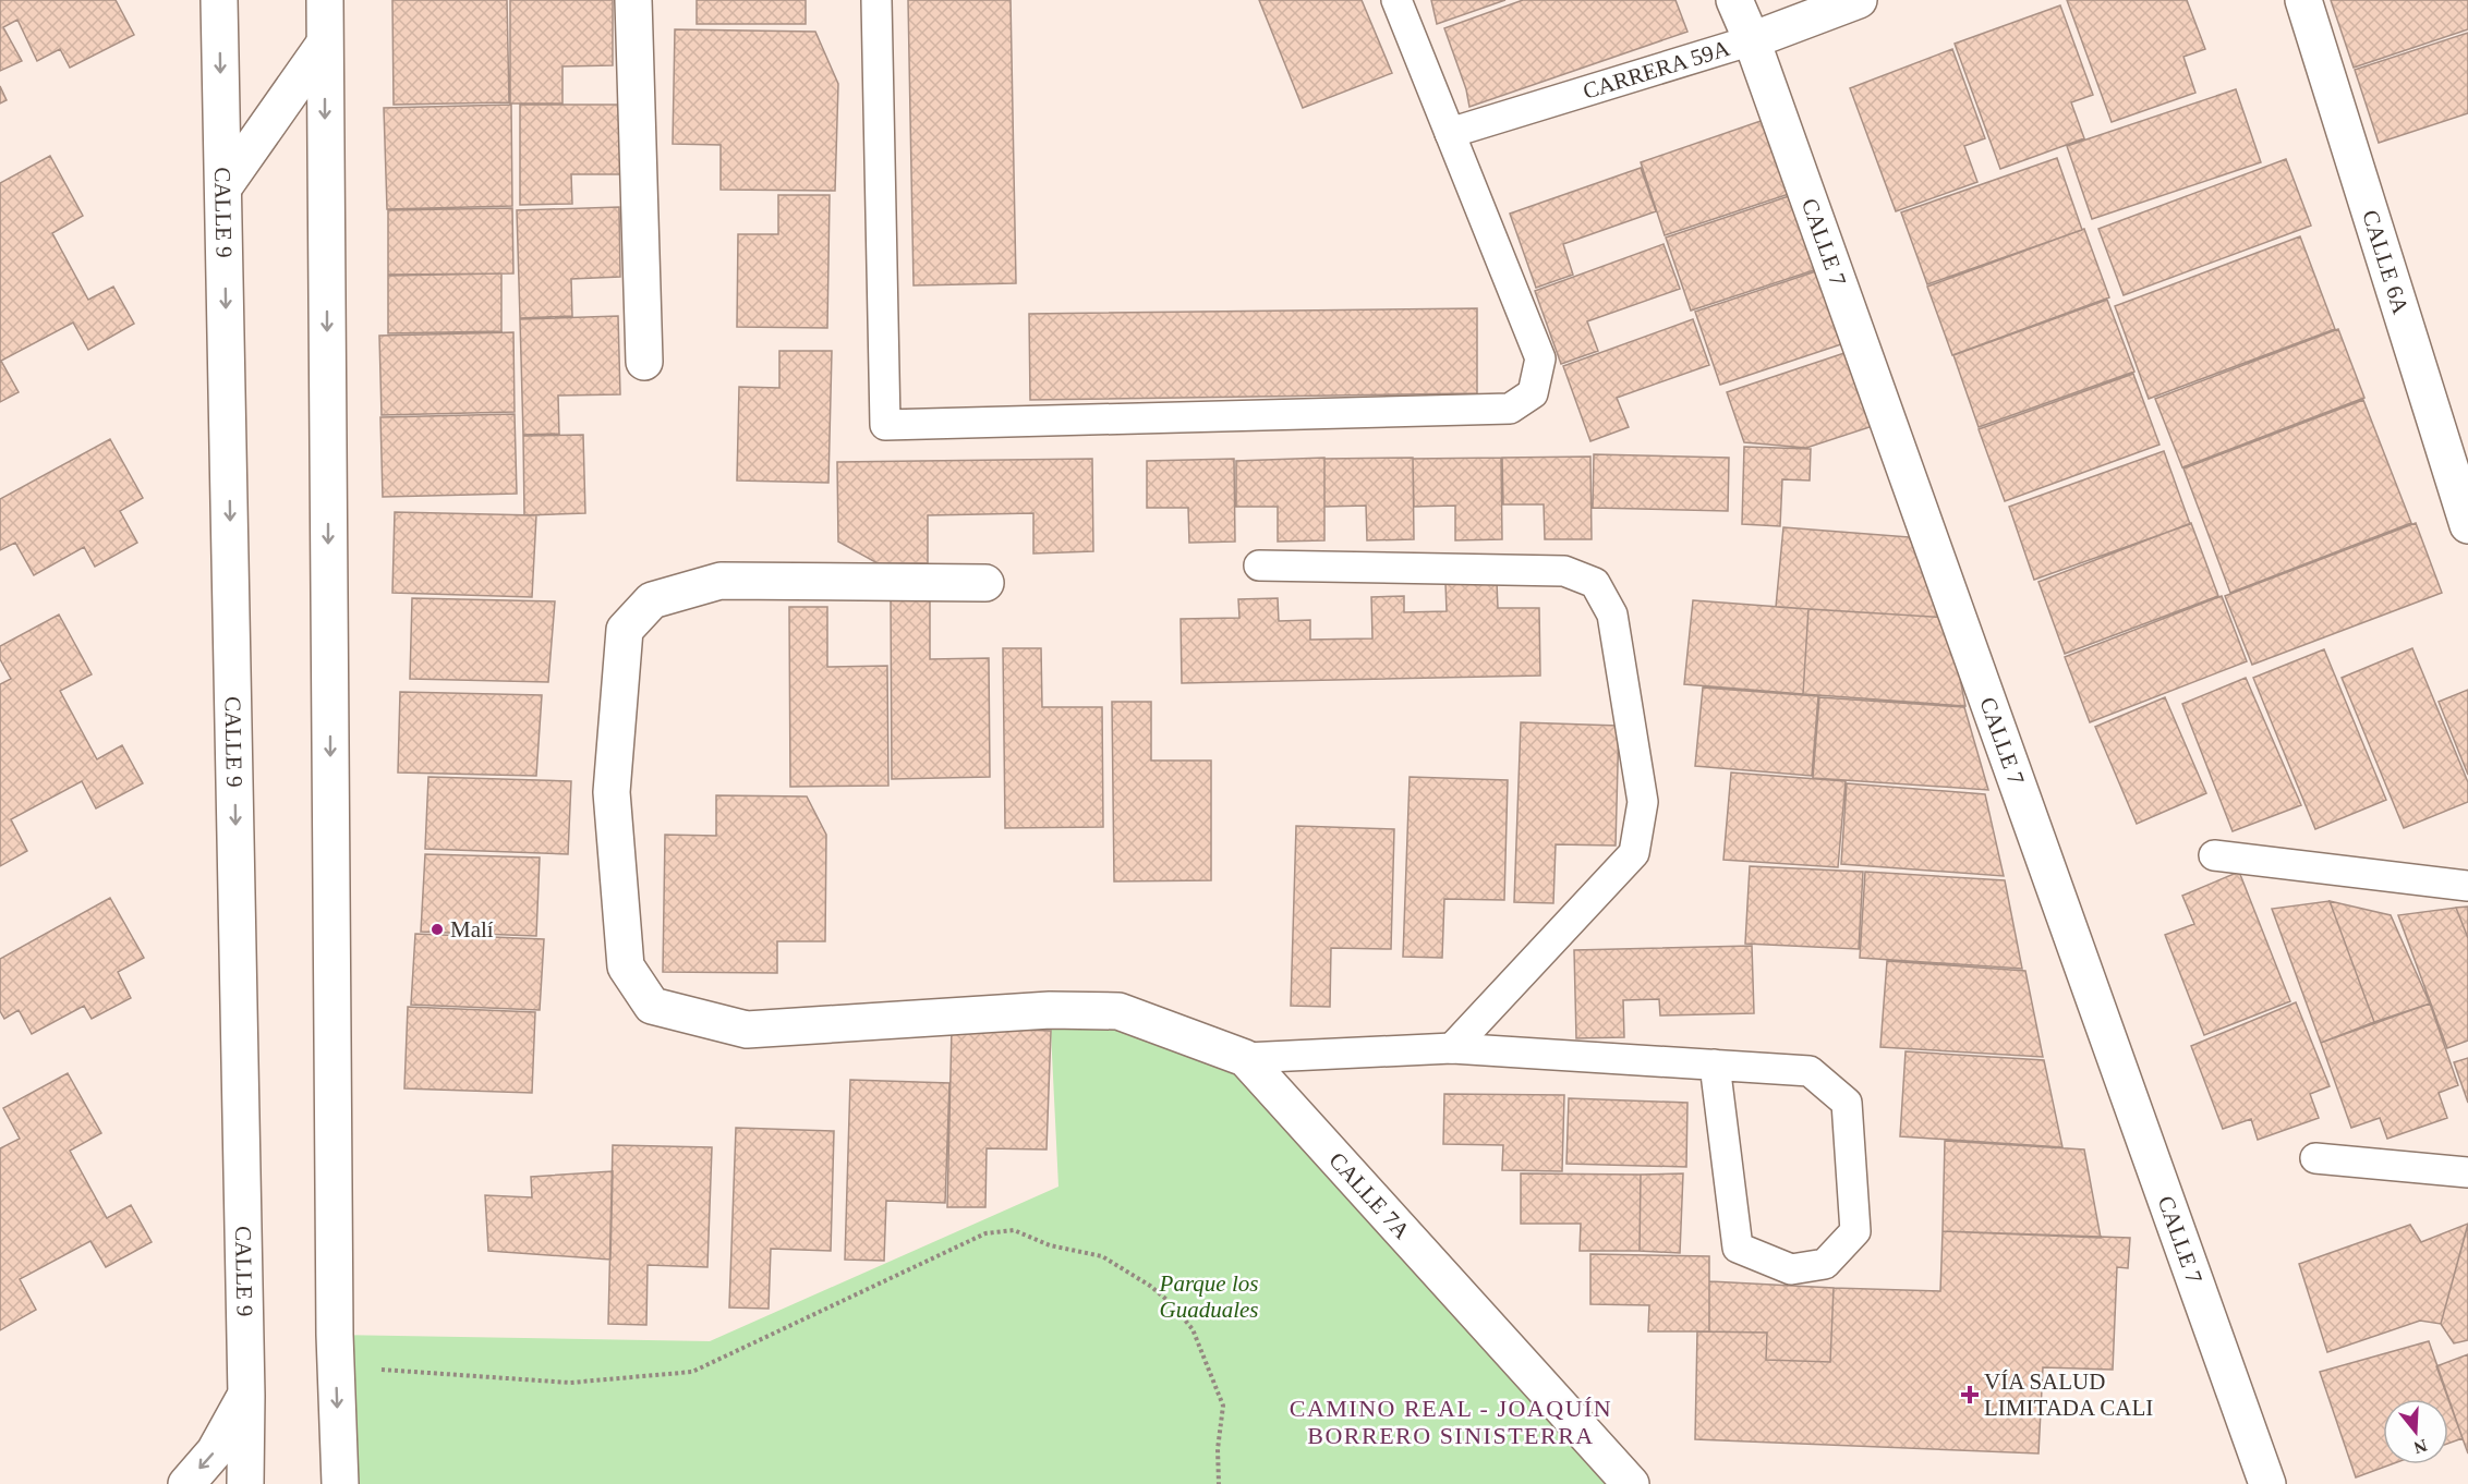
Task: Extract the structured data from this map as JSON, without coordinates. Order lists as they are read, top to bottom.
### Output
{
  "streets": {
    "street": [
      "CARRERA 59A",
      "CALLE 9",
      "CALLE 7",
      "CALLE 6A",
      "CALLE 7A"
    ]
  },
  "crossings": [
    ["CARRERA 59A", "CALLE 7"]
  ],
  "districts": ["CAMINO REAL - JOAQUÍN BORRERO SINISTERRA"],
  "parks": ["Parque los Guaduales"],
  "places": {
    "other": ["Malí"],
    "health": ["VÍA SALUD LIMITADA CALI"]
  },
  "north": "bottom"
}
